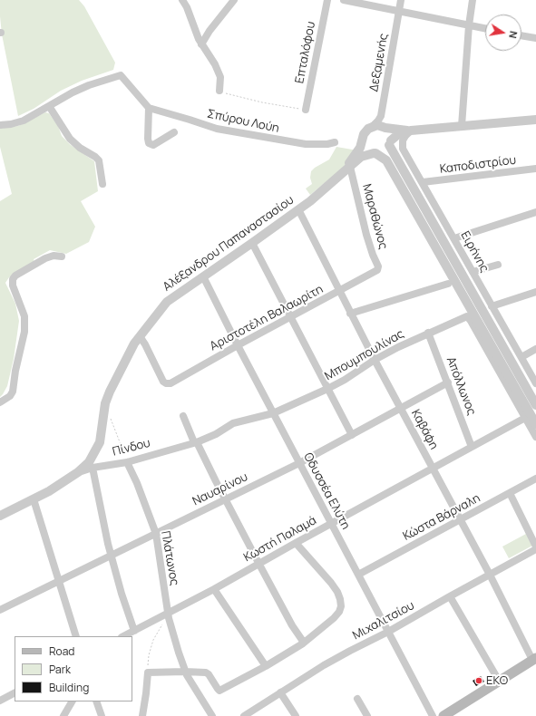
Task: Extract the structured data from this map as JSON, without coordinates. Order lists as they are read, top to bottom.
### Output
{
  "streets": {
    "street": [
      "Επταλόφου",
      "Δεξαμενής",
      "Σπύρου Λούη",
      "Καποδιστρίου",
      "Μαραθώνος",
      "Αλέξανδρου Παπαναστασίου",
      "Ειρήνης",
      "Αριστοτέλη Βαλαωρίτη",
      "Μπουμπουλίνας",
      "Απόλλωνος",
      "Καβάφη",
      "Πίνδου",
      "Ναυαρίνου",
      "Οδυσσέα Ελύτη",
      "Κώστα Βάρναλη",
      "Κωστή Παλαμά",
      "Πλάτωνος",
      "Μιχαλιτσίου"
    ]
  },
  "crossings": [
    ["Δεξαμενής", "Αλέξανδρου Παπαναστασίου"],
    ["Καποδιστρίου", "Ειρήνης"],
    ["Μαραθώνος", "Αλέξανδρου Παπαναστασίου"],
    ["Μαραθώνος", "Αριστοτέλη Βαλαωρίτη"],
    ["Αλέξανδρου Παπαναστασίου", "Αριστοτέλη Βαλαωρίτη"],
    ["Αλέξανδρου Παπαναστασίου", "Καβάφη"],
    ["Αλέξανδρου Παπαναστασίου", "Πίνδου"],
    ["Αλέξανδρου Παπαναστασίου", "Οδυσσέα Ελύτη"],
    ["Αριστοτέλη Βαλαωρίτη", "Καβάφη"],
    ["Αριστοτέλη Βαλαωρίτη", "Οδυσσέα Ελύτη"],
    ["Μπουμπουλίνας", "Απόλλωνος"],
    ["Μπουμπουλίνας", "Καβάφη"],
    ["Μπουμπουλίνας", "Πίνδου"],
    ["Μπουμπουλίνας", "Οδυσσέα Ελύτη"],
    ["Μπουμπουλίνας", "Κωστή Παλαμά"],
    ["Απόλλωνος", "Ναυαρίνου"],
    ["Απόλλωνος", "Κωστή Παλαμά"],
    ["Καβάφη", "Ναυαρίνου"],
    ["Καβάφη", "Κώστα Βάρναλη"],
    ["Καβάφη", "Κωστή Παλαμά"],
    ["Καβάφη", "Μιχαλιτσίου"],
    ["Πίνδου", "Οδυσσέα Ελύτη"],
    ["Πίνδου", "Πλάτωνος"],
    ["Ναυαρίνου", "Οδυσσέα Ελύτη"],
    ["Ναυαρίνου", "Πλάτωνος"],
    ["Οδυσσέα Ελύτη", "Κώστα Βάρναλη"],
    ["Οδυσσέα Ελύτη", "Κωστή Παλαμά"],
    ["Οδυσσέα Ελύτη", "Μιχαλιτσίου"],
    ["Κωστή Παλαμά", "Πλάτωνος"]
  ],
  "places": ["EKO"],
  "legend": ["Road", "Park", "Building"],
  "north": "right"
}
